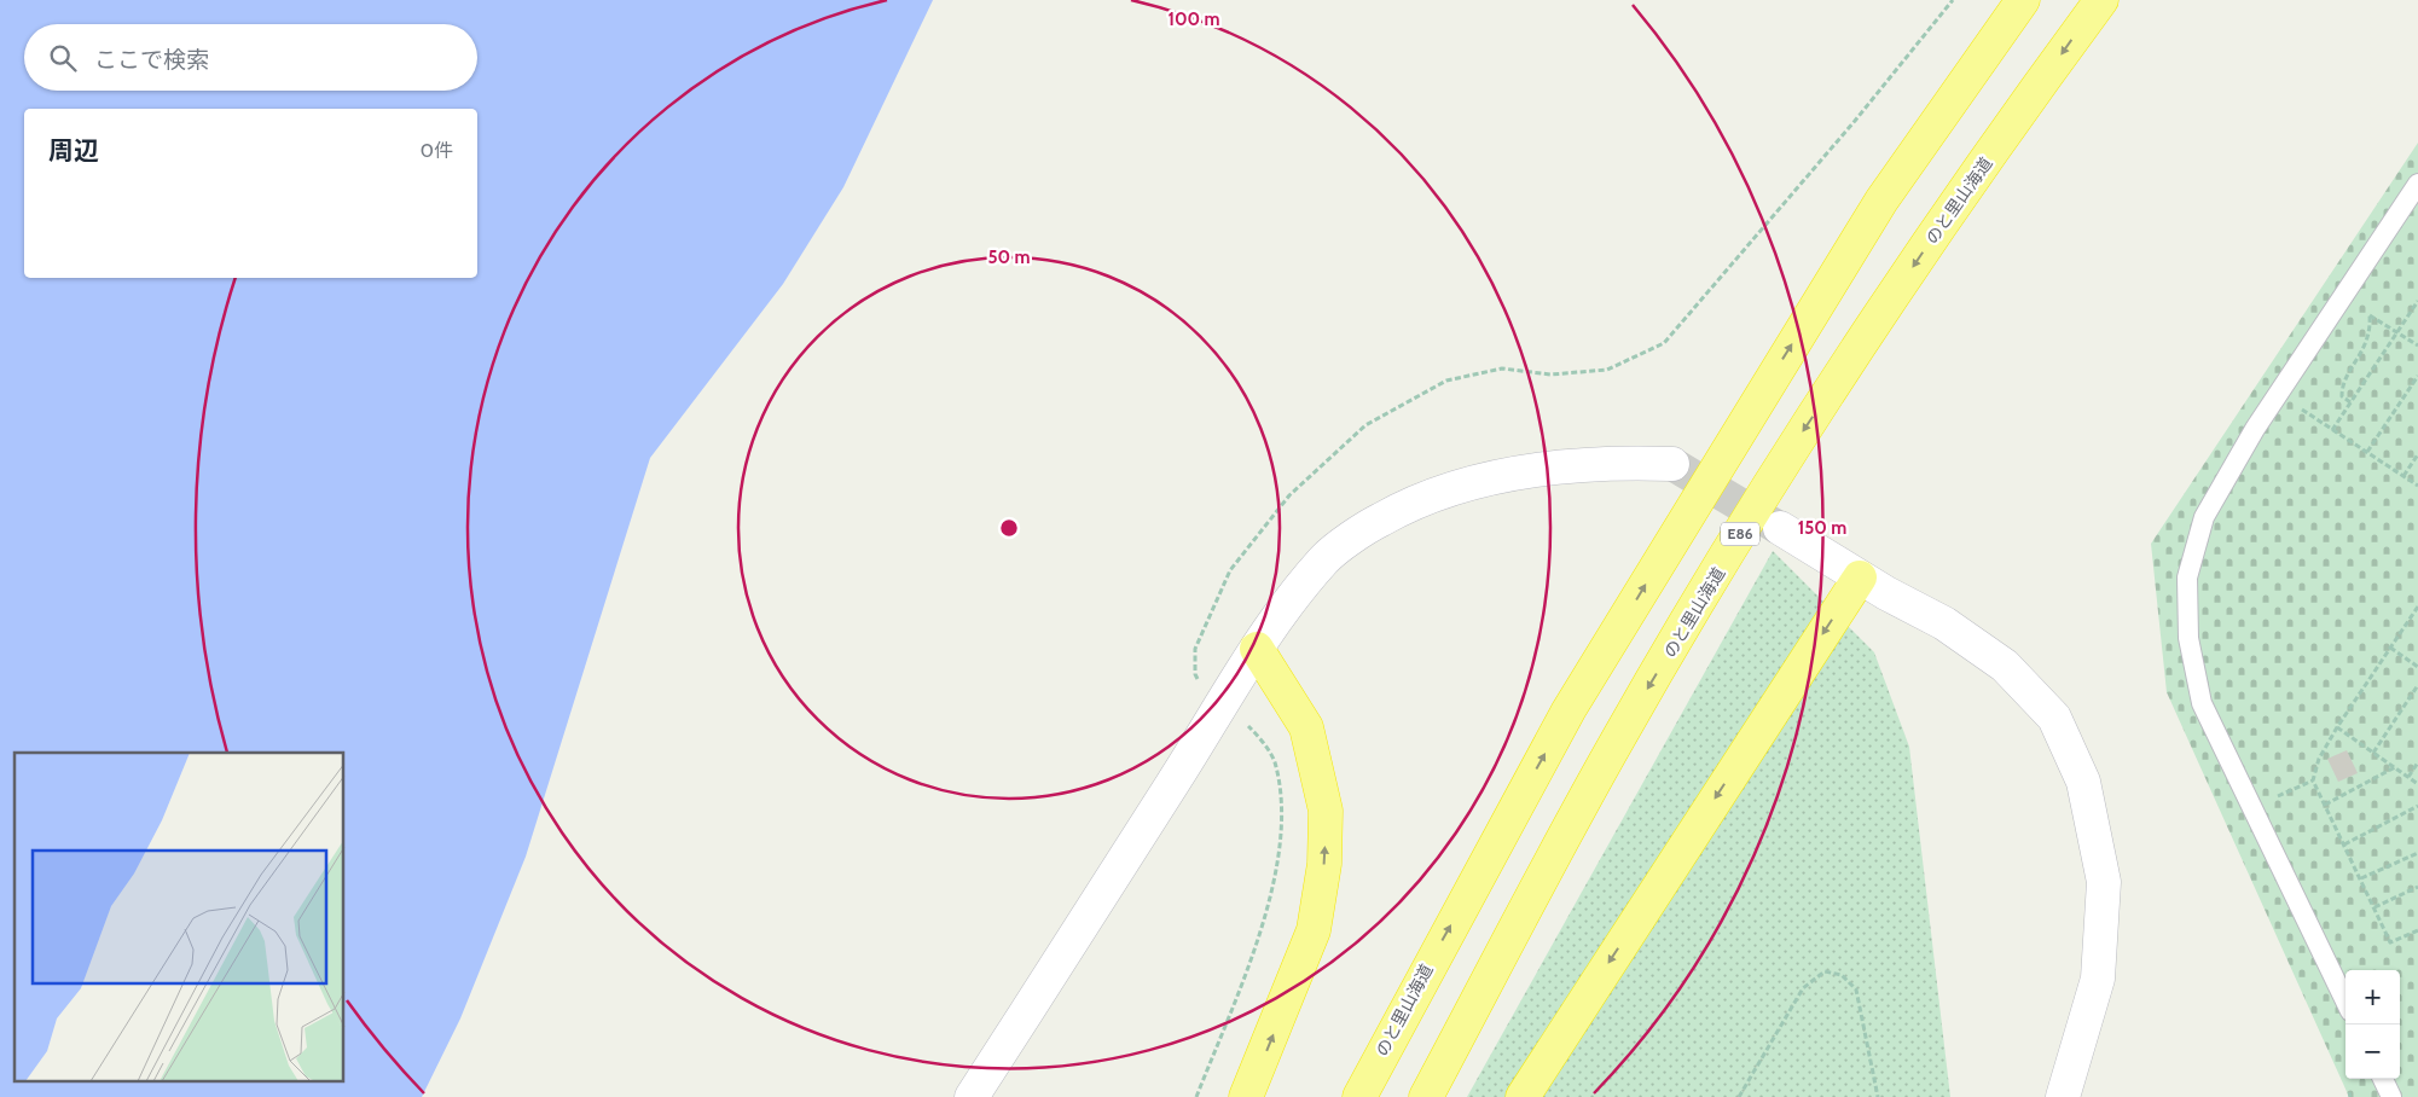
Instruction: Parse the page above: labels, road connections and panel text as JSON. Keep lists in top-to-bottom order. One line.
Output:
{"streets":{"highway":["のと里山海道","E86"]},"page":{"search":"ここで検索","heading":["周辺","0件"],"map_buttons":["+","−"]},"rings":["100 m","50 m","150 m"]}
